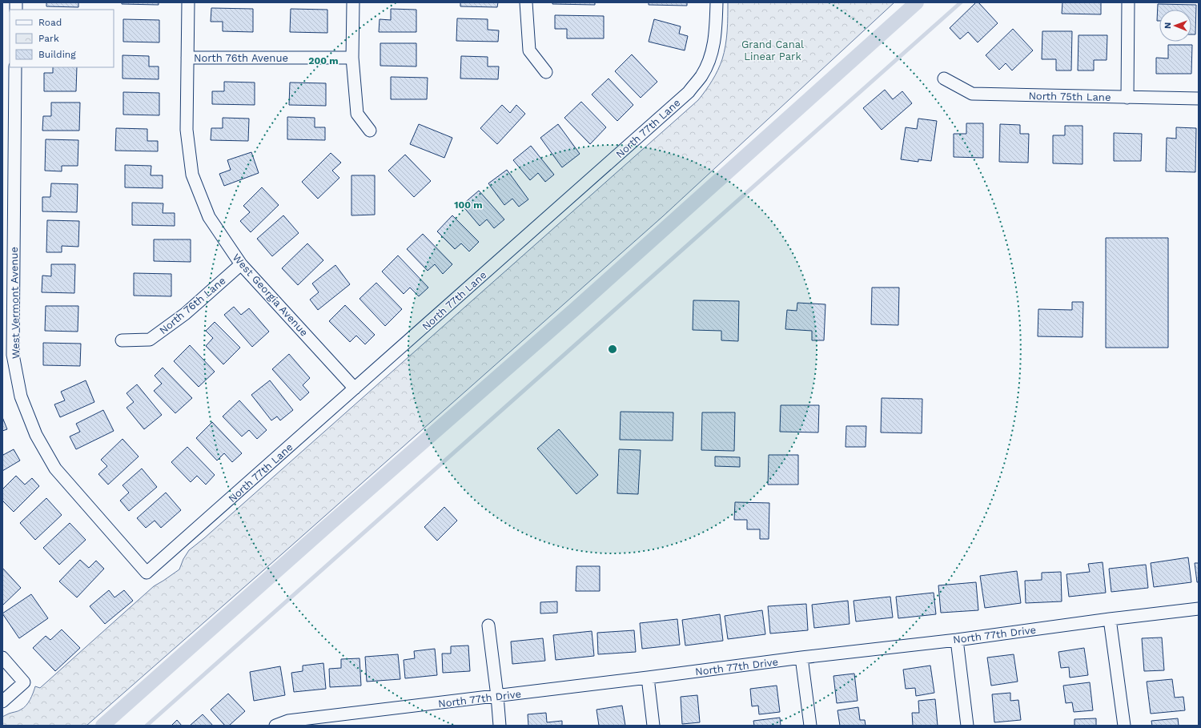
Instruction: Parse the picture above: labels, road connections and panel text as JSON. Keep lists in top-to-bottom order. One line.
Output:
{"streets":{"street":["North 76th Avenue","North 75th Lane","North 77th Lane","West Georgia Avenue","West Vermont Avenue","North 76th Lane","North 77th Drive"]},"crossings":[["North 76th Avenue","West Georgia Avenue"],["North 77th Lane","West Georgia Avenue"],["North 77th Lane","West Vermont Avenue"],["West Georgia Avenue","North 76th Lane"]],"parks":["Grand Canal Linear Park"],"legend":["Road","Park","Building"],"north":"left","rings":["200 m","100 m"]}
